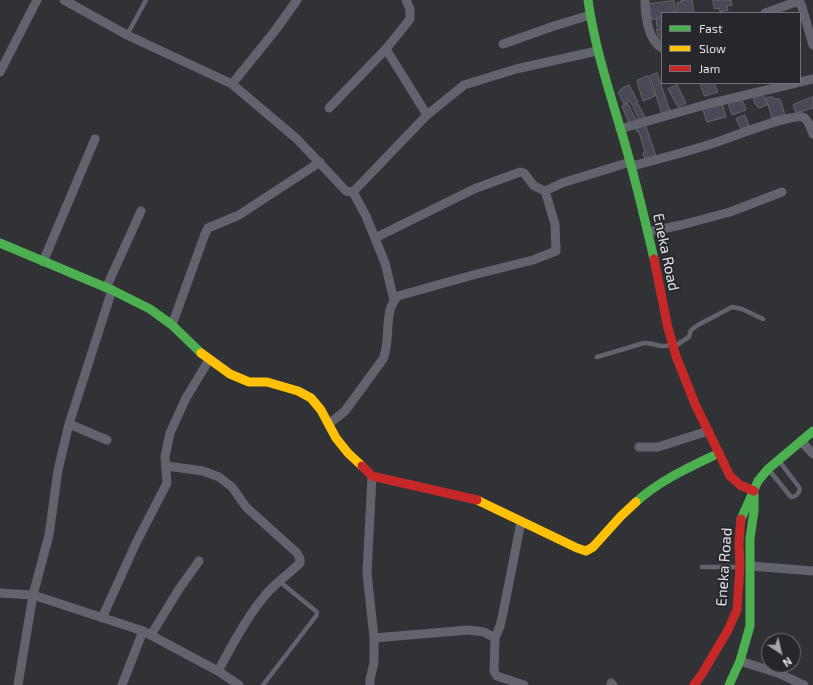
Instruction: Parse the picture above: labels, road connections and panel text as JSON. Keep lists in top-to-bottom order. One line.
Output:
{"streets":{"main road":["Eneka Road"]},"legend":["Fast","Slow","Jam"],"north":"bottom right"}
